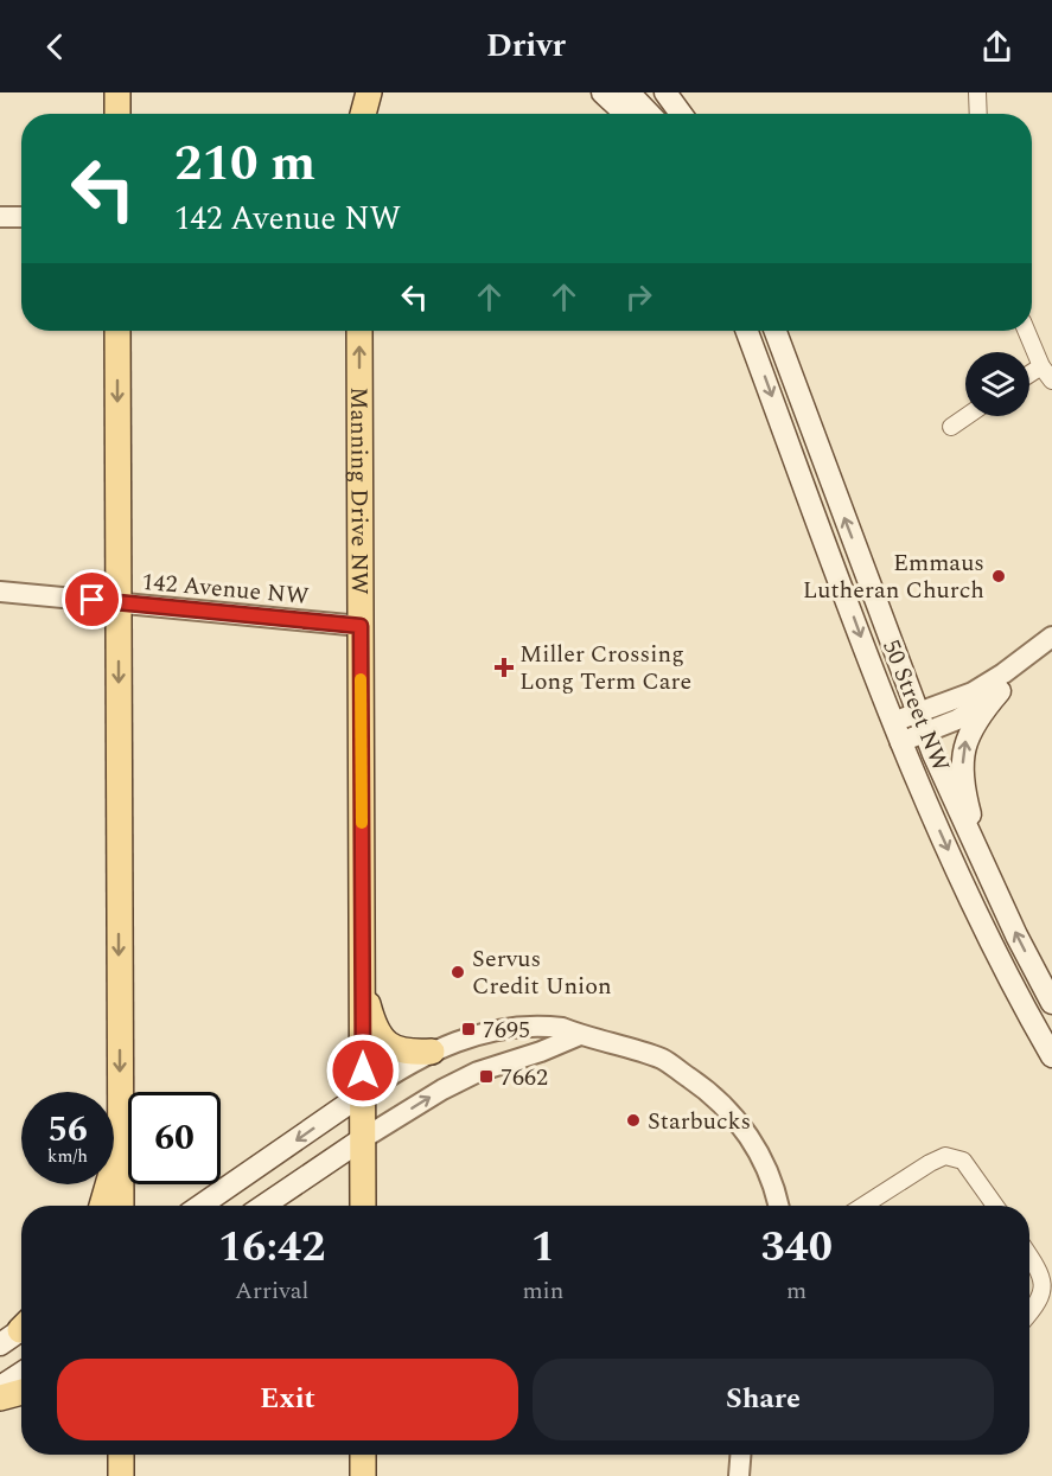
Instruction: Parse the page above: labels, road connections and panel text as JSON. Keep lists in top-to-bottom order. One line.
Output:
{"streets":{"main road":["Manning Drive NW","50 Street NW"],"street":["142 Avenue NW"]},"crossings":[["Manning Drive NW","142 Avenue NW"]],"places":{"other":["Emmaus Lutheran Church","Servus Credit Union","Starbucks"],"health":["Miller Crossing Long Term Care"],"transit":["7695","7662"]},"page":{"header":"Drivr","turn":["210 m","142 Avenue NW"],"speed":"56 km/h","limit":"60","eta":["16:42","Arrival","1","min","340","m"],"buttons":["Exit","Share"]}}
